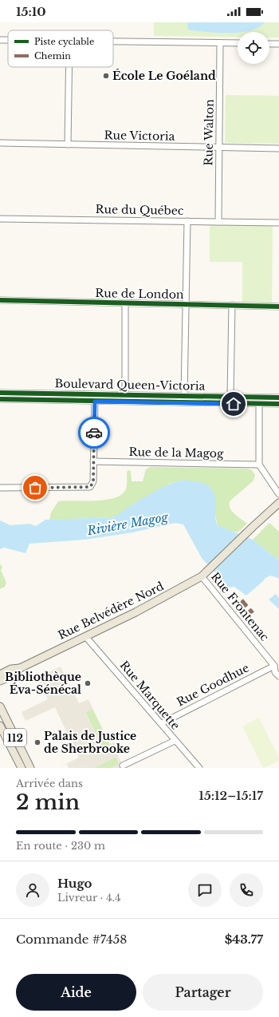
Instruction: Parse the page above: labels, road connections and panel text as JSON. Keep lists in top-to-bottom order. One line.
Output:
{"streets":{"main road":["Rue Belvédère Nord","112"],"street":["Rue Walton","Rue Victoria","Rue du Québec","Rue de London","Boulevard Queen-Victoria","Rue de la Magog","Rue Frontenac","Rue Goodhue","Rue Marquette"]},"crossings":[["Rue Walton","Rue Victoria"],["Rue Walton","Rue du Québec"],["Rue Frontenac","Rue Belvédère Nord"],["Rue Frontenac","Rue Goodhue"],["Rue Belvédère Nord","Rue Marquette"],["Rue Goodhue","Rue Marquette"]],"water":["Rivière Magog"],"places":["École Le Goéland","Bibliothèque Éva-Sénécal","Palais de Justice de Sherbrooke"],"legend":["Piste cyclable","Chemin"],"page":{"status":"15:10","heading":["2 min","Arrivée dans","15:12–15:17"],"panel":["Hugo","Livreur · 4.4","Commande #7458","$43.77"],"bar":"En route · 230 m","buttons":["Aide","Partager"]}}
